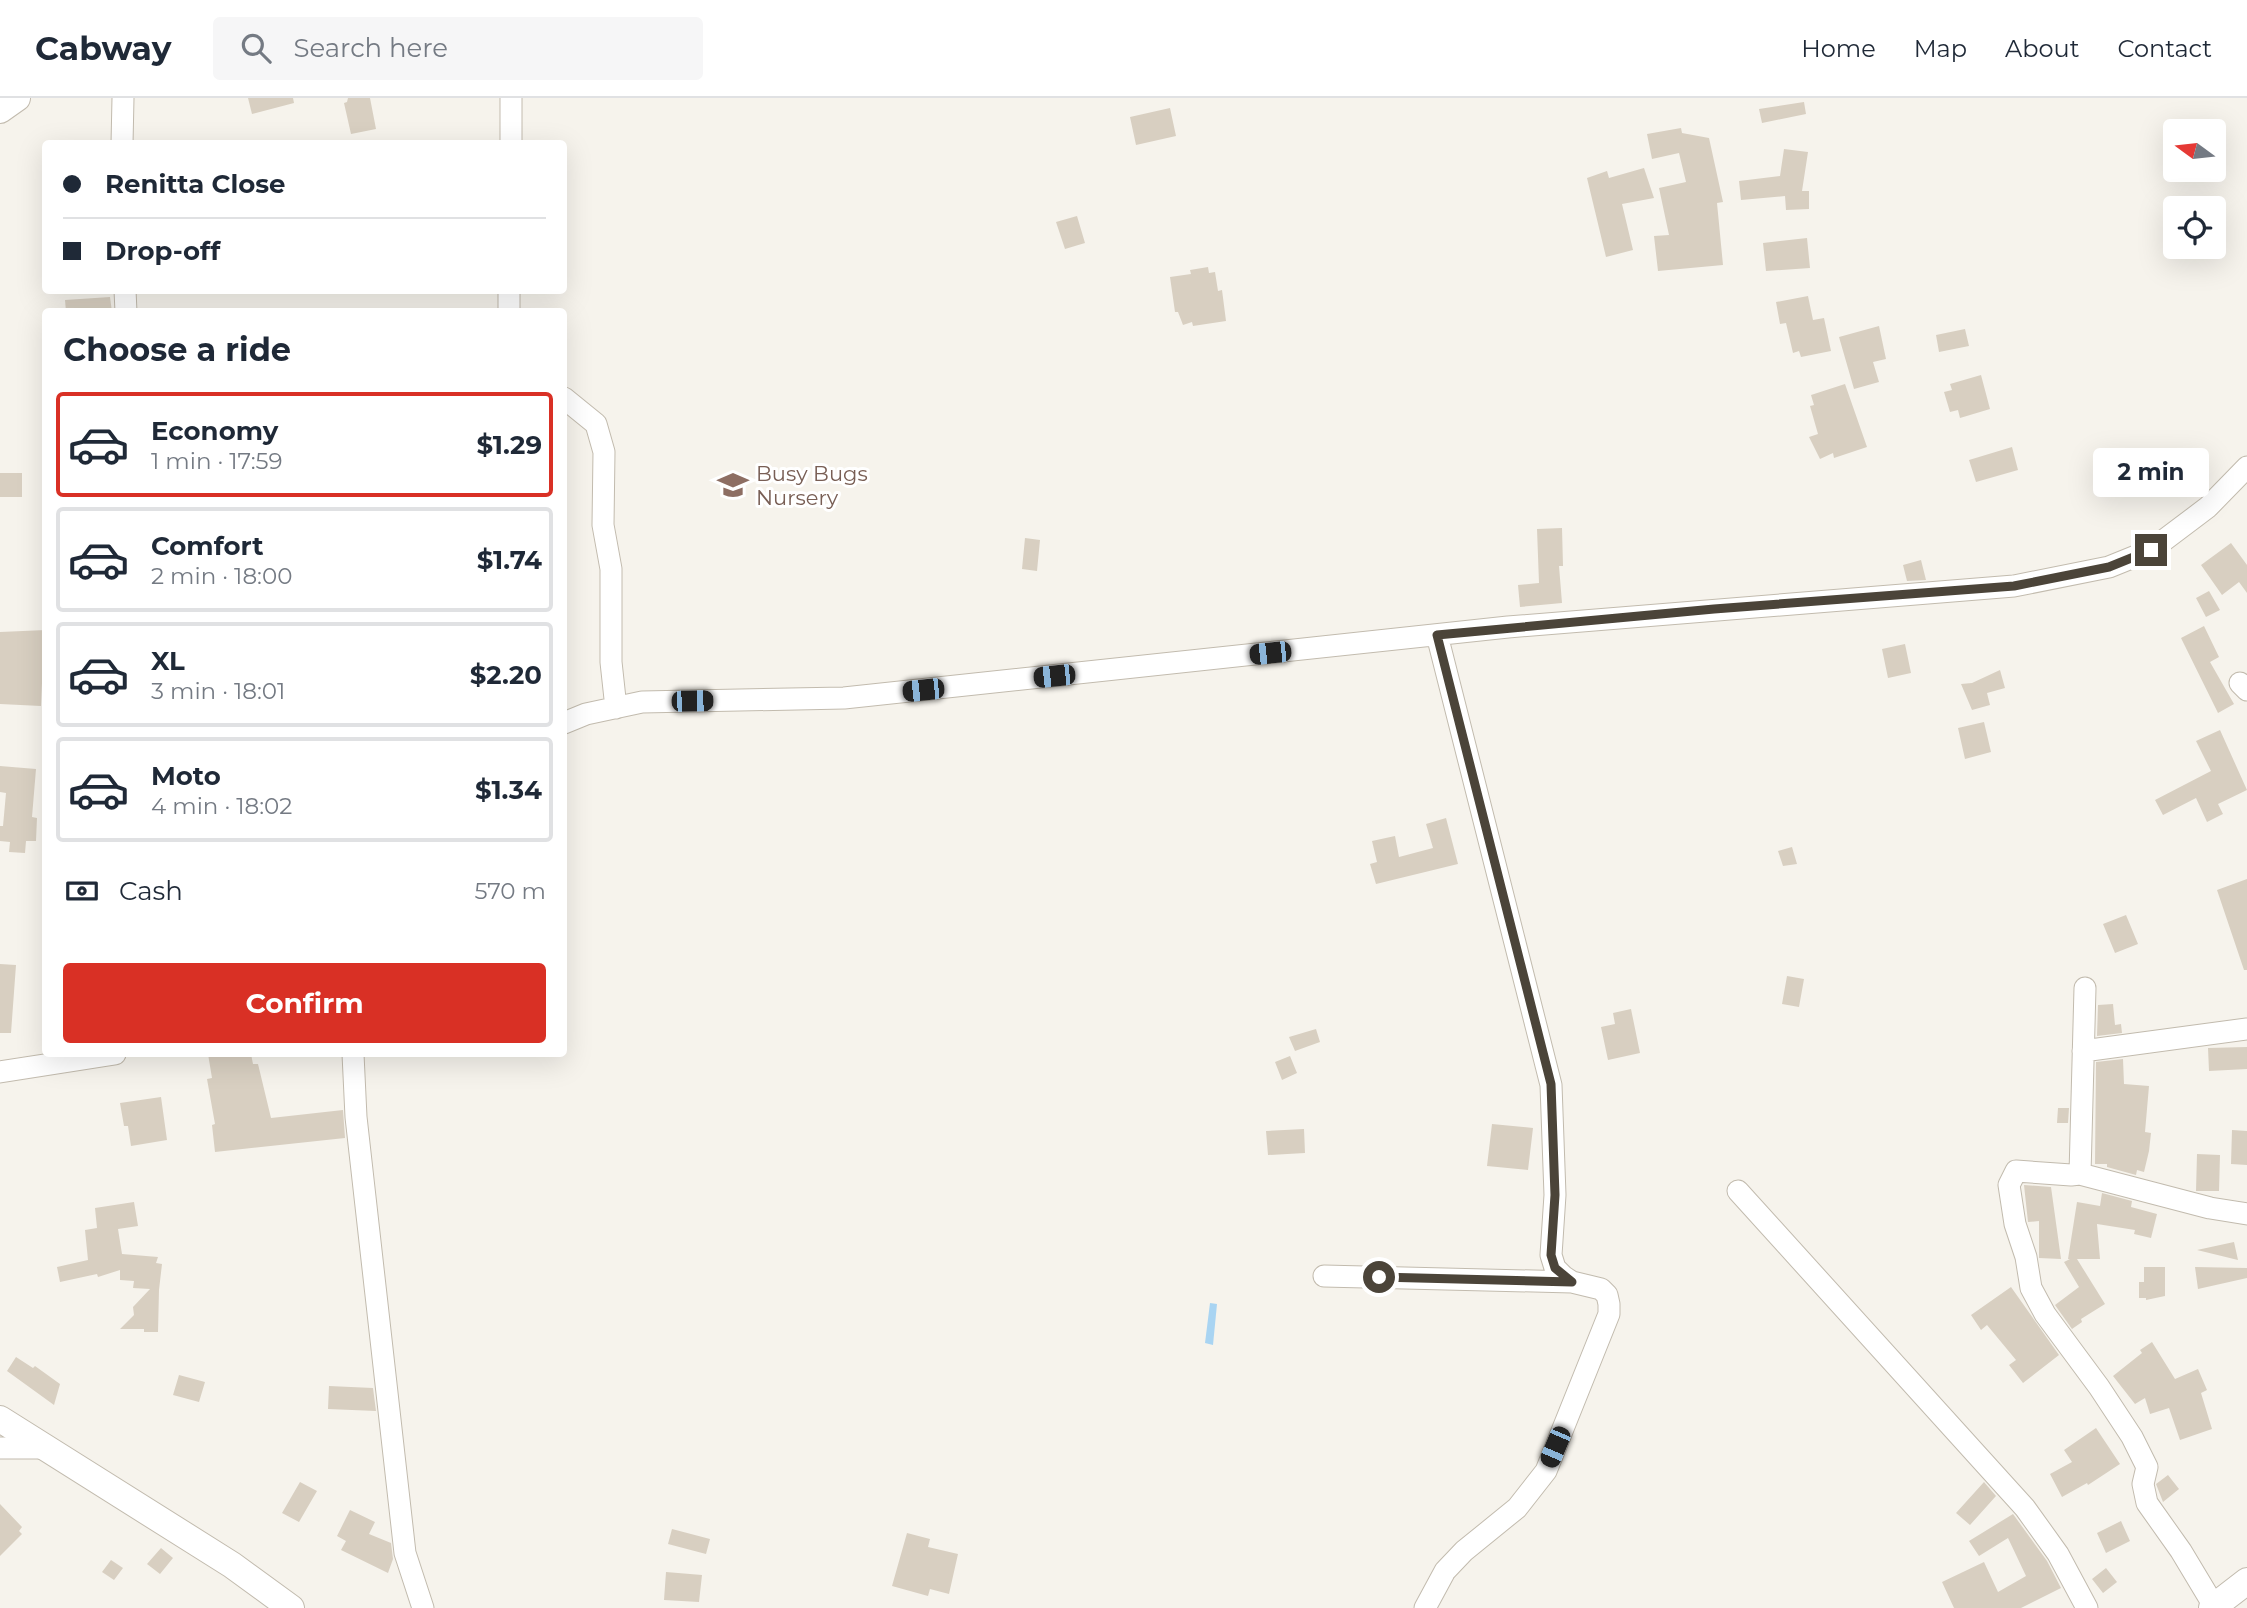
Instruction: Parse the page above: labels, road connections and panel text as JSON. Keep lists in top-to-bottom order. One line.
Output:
{"places":{"school or university":["Busy Bugs Nursery"]},"north":"left","page":{"header":"Cabway","search":"Search here","nav":["Home","Map","About","Contact"],"banner":["Renitta Close","Drop-off"],"heading":"Choose a ride","list":[{"name":"Economy","note":"1 min · 17:59","value":"$1.29"},{"name":"Comfort","note":"2 min · 18:00","value":"$1.74"},{"name":"XL","note":"3 min · 18:01","value":"$2.20"},{"name":"Moto","note":"4 min · 18:02","value":"$1.34"}],"bubble":"2 min","pay":["Cash","570 m"],"buttons":"Confirm"}}
